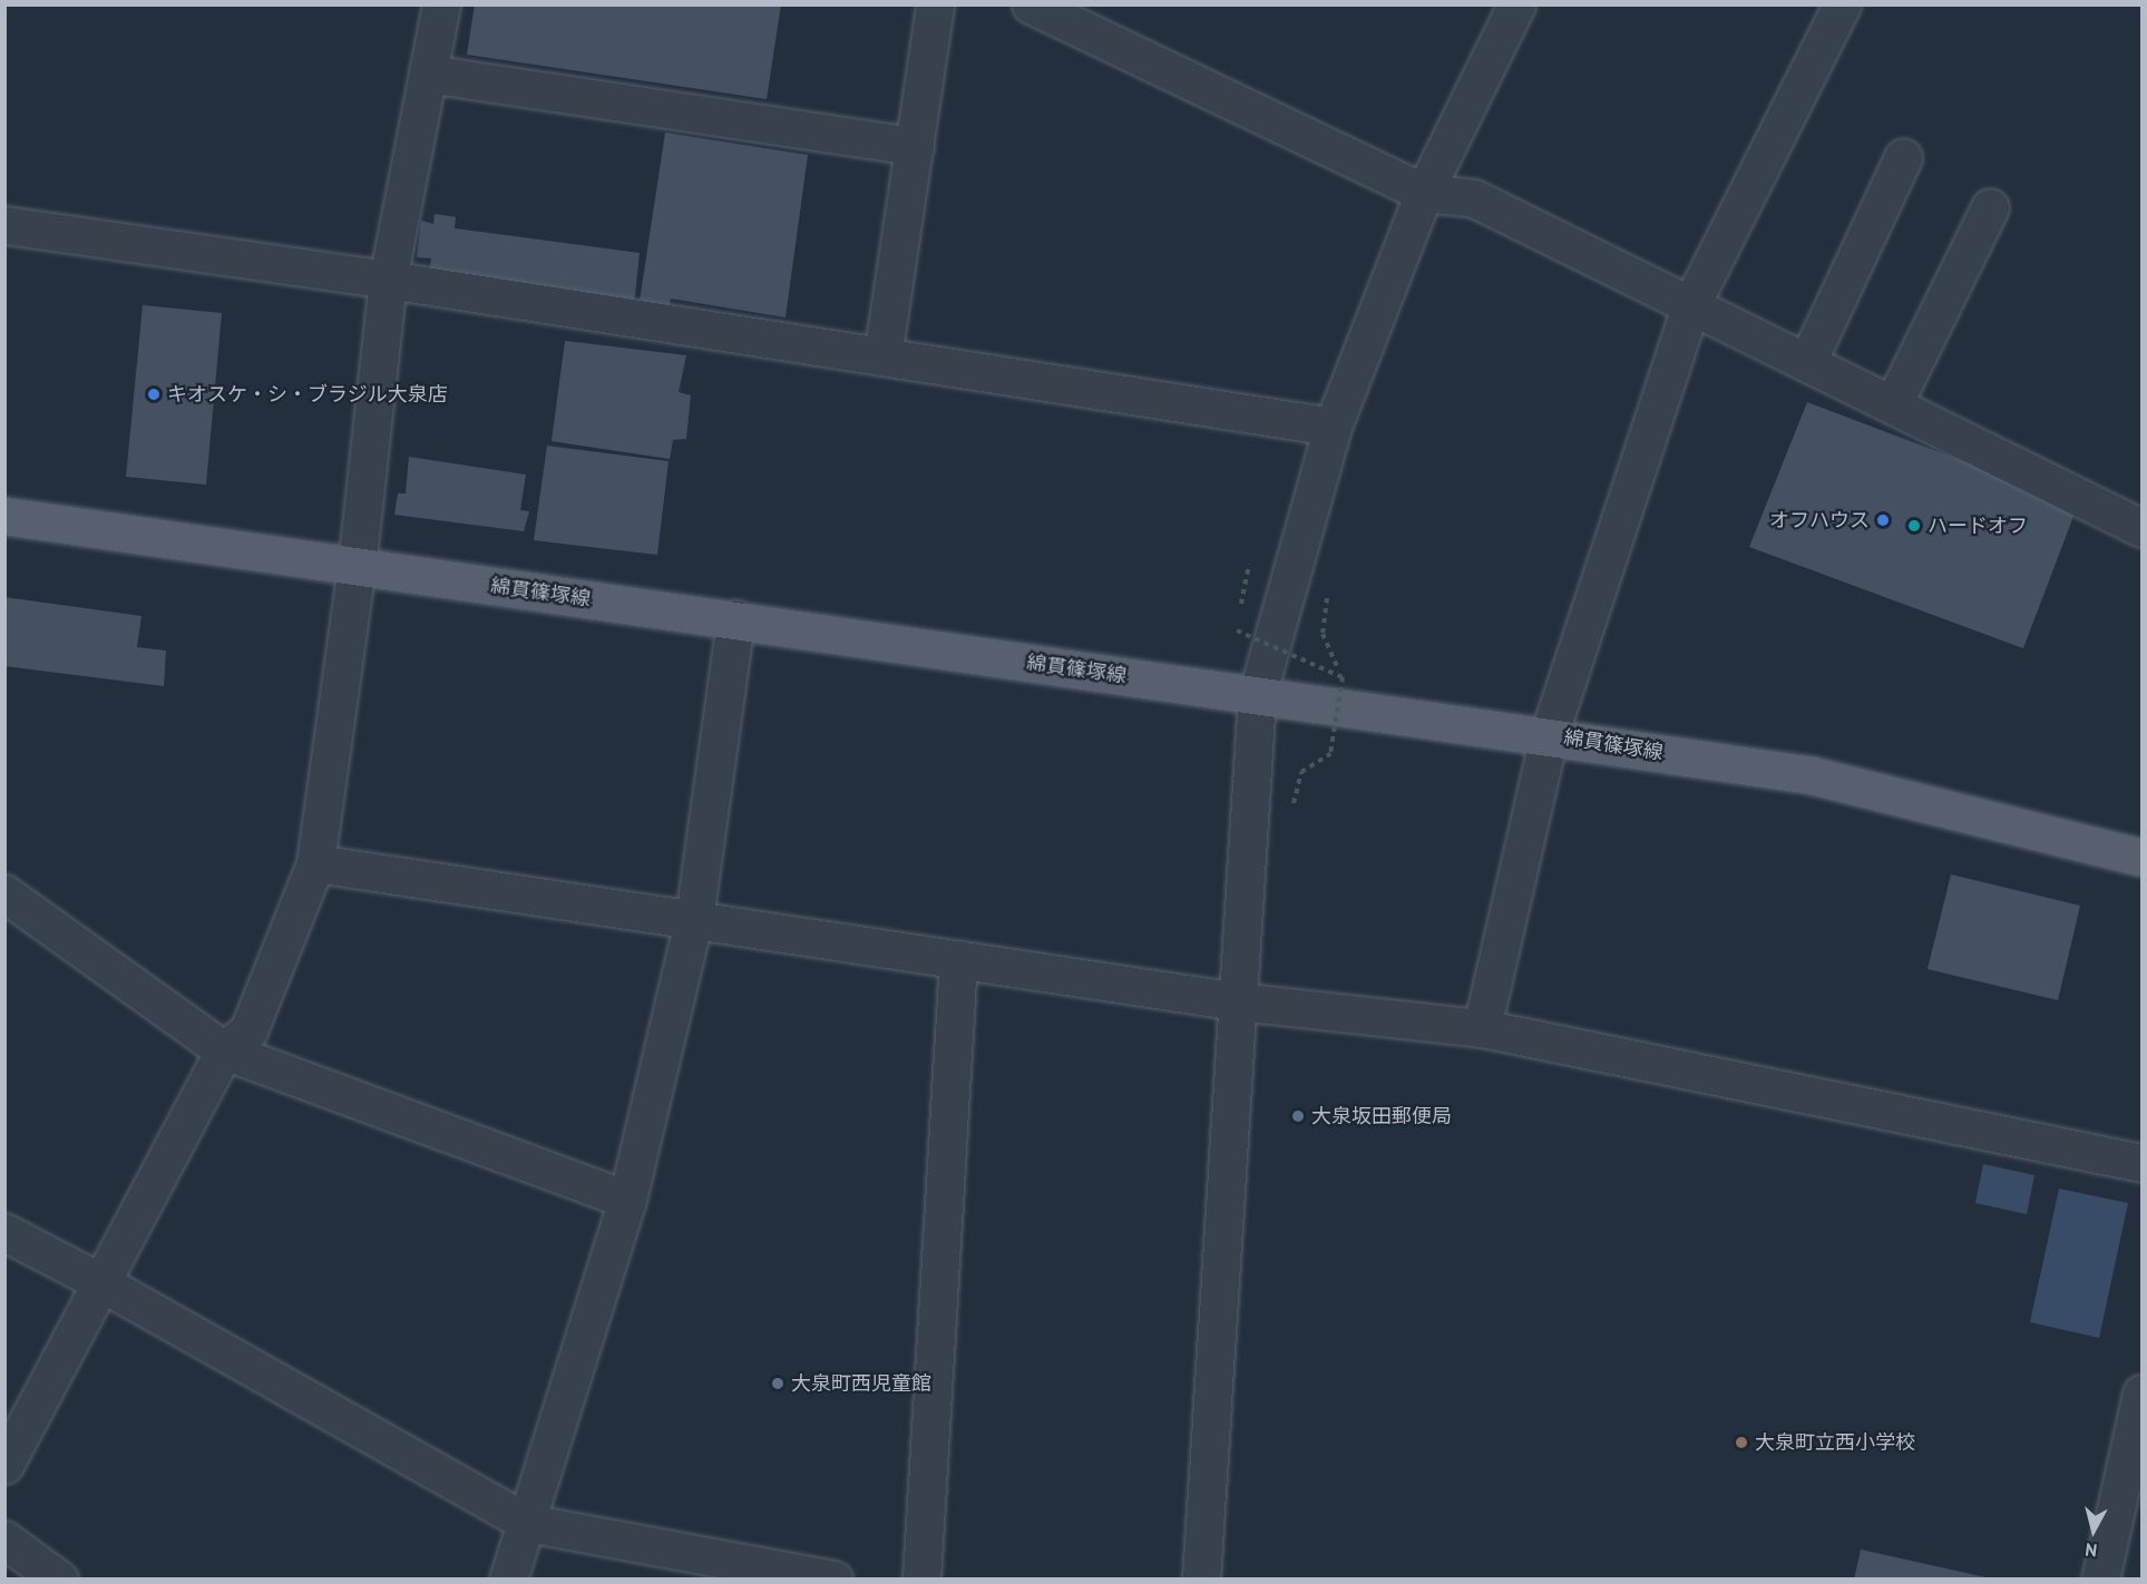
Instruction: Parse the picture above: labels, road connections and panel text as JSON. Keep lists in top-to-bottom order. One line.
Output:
{"streets":{"main road":["綿貫篠塚線"]},"places":["キオスケ・シ・ブラジル大泉店","オフハウス","ハードオフ","大泉坂田郵便局","大泉町西児童館","大泉町立西小学校"],"north":"bottom"}
